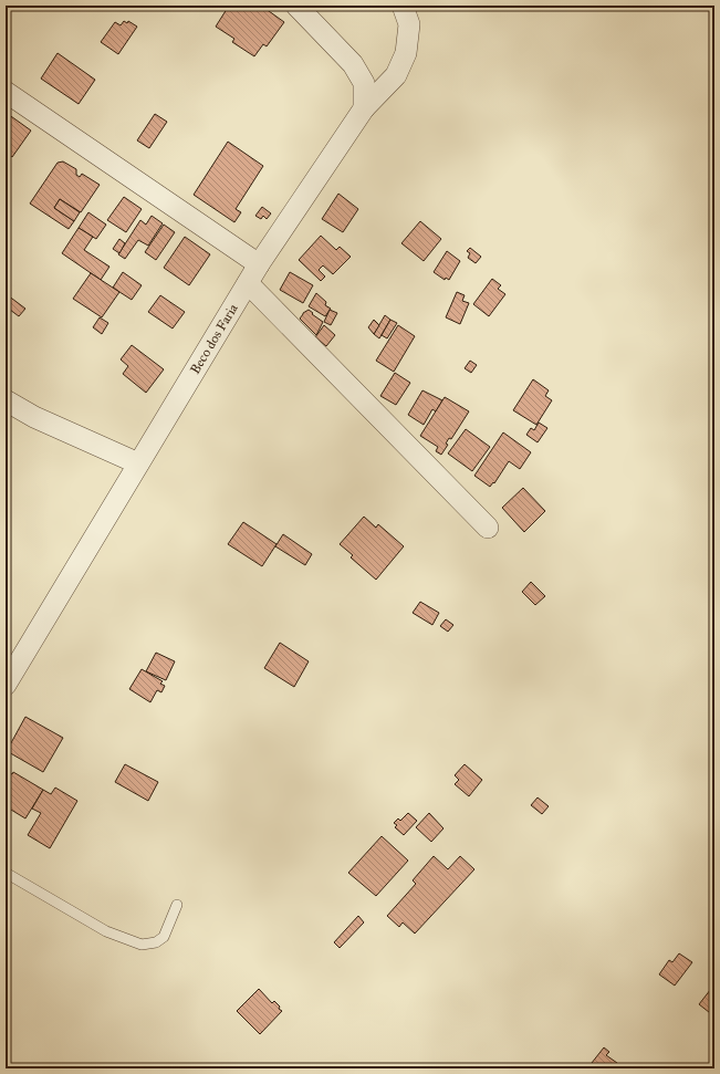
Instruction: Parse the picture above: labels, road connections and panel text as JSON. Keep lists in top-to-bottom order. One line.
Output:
{"streets":{"street":["Beco dos Faria"]}}
